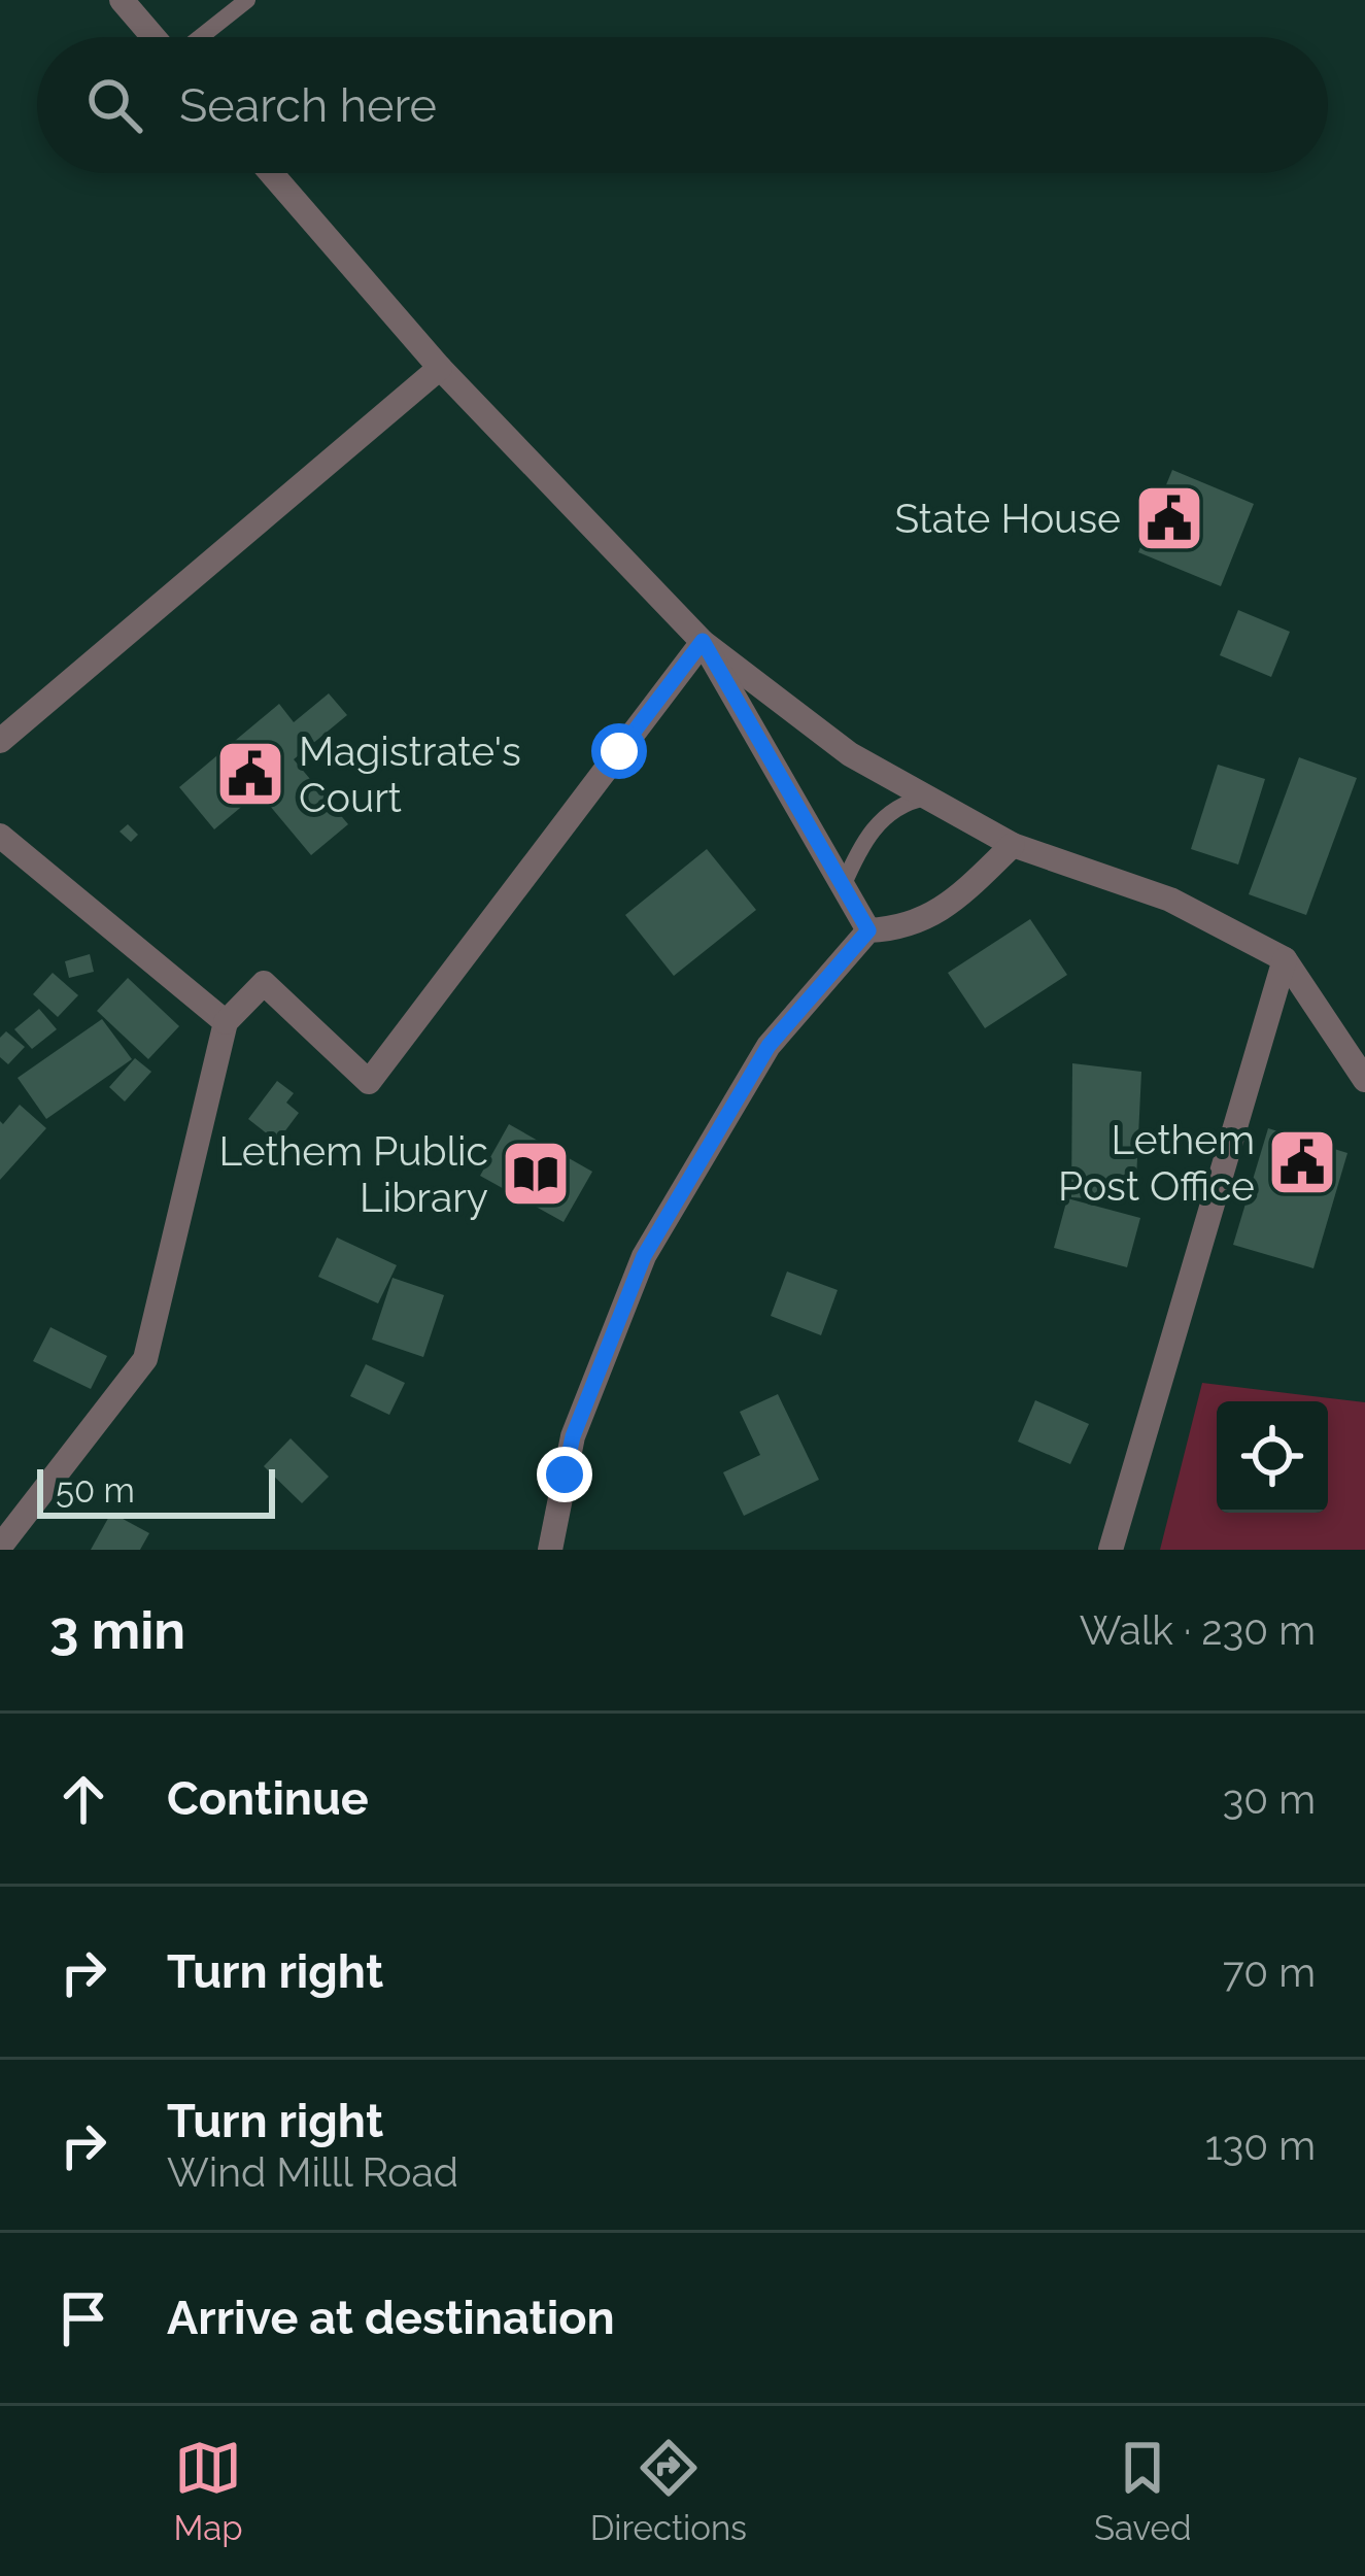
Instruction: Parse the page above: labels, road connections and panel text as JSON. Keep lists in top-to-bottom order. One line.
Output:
{"places":{"public building":["State House","Magistrate's Court","Lethem Post Office"],"library":["Lethem Public Library"]},"scale_bar":"50 m","page":{"search":"Search here","scale":"50 m","heading":["3 min","Walk · 230 m"],"list":[["Continue","30 m"],["Turn right","70 m"],["Turn right","Wind Milll Road","130 m"],"Arrive at destination"],"nav":["Map","Directions","Saved"]}}
